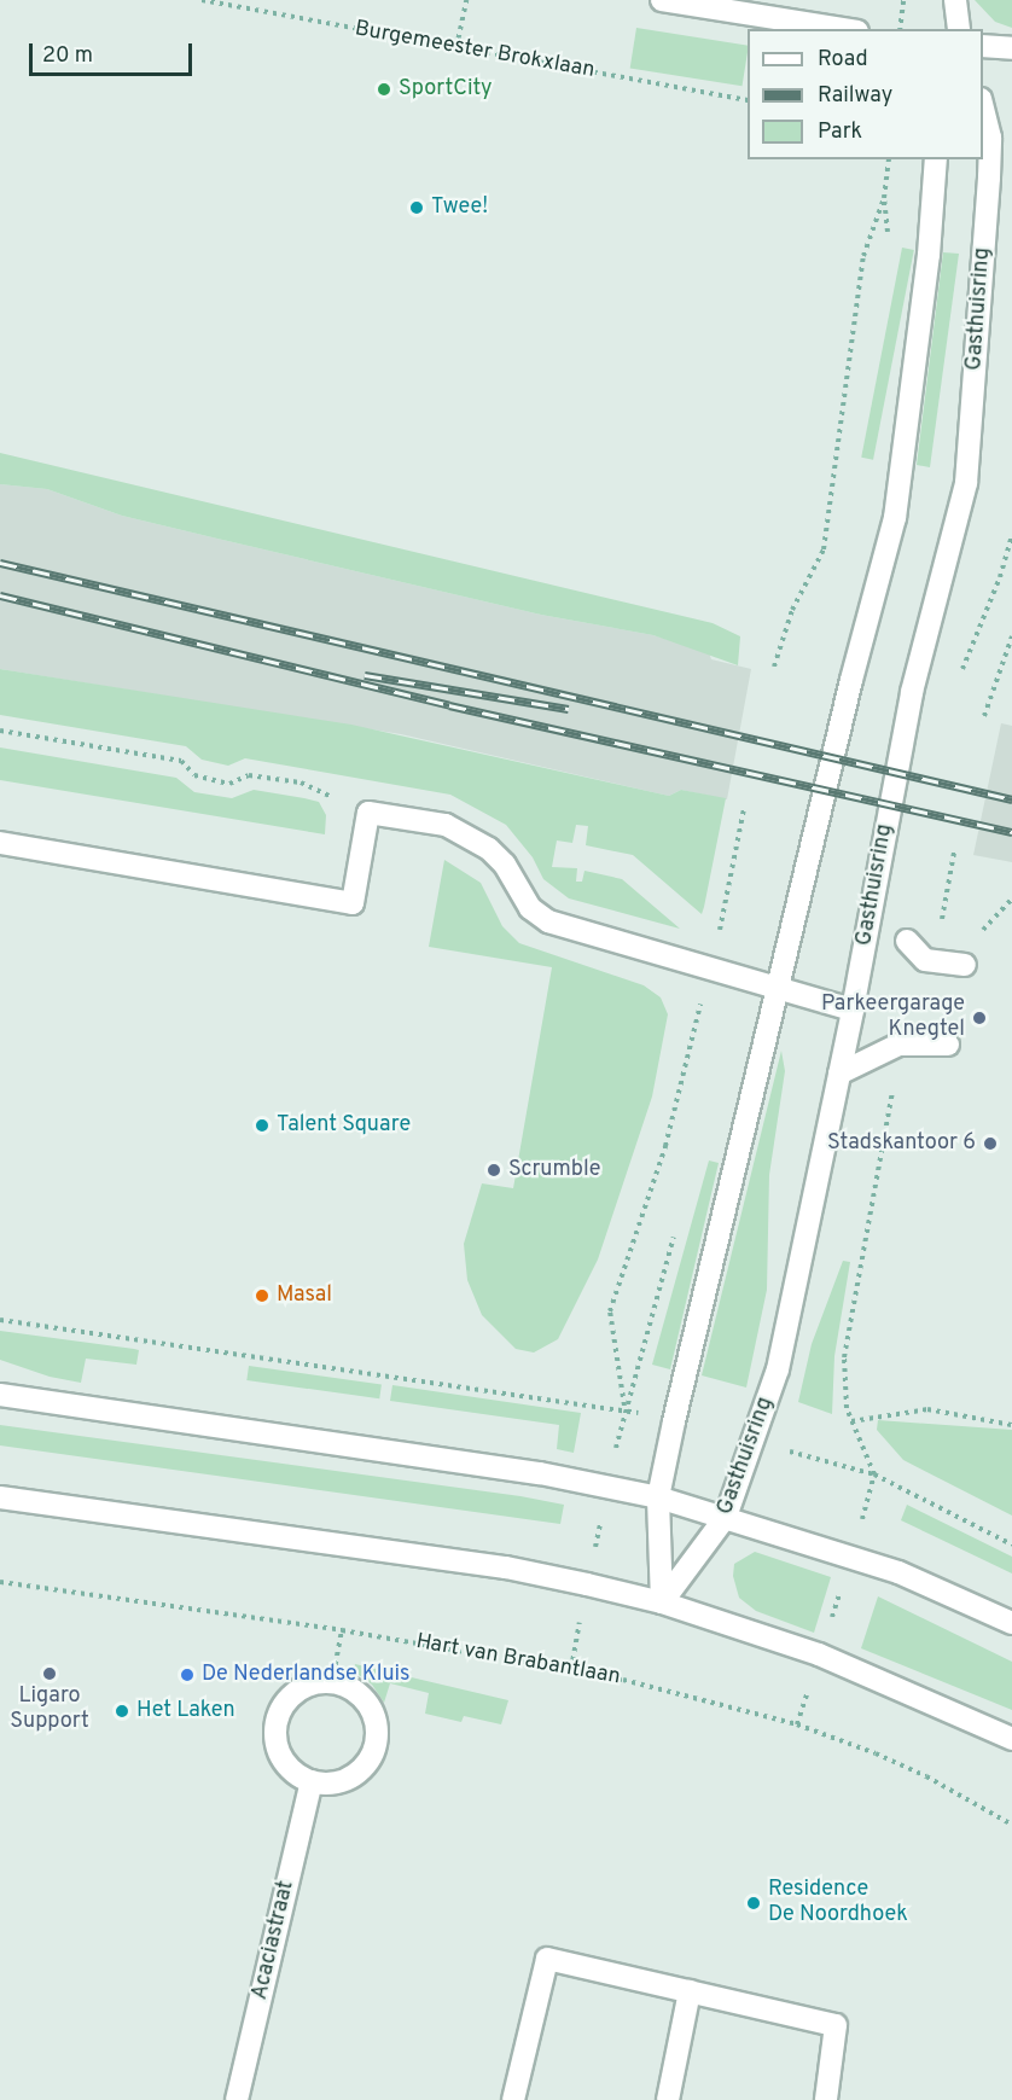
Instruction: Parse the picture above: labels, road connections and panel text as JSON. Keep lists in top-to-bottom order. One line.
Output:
{"streets":{"street":["Gasthuisring","Acaciastraat"],"path":["Burgemeester Brokxlaan","Hart van Brabantlaan"]},"places":["SportCity","Twee!","Parkeergarage Knegtel","Talent Square","Stadskantoor 6","Scrumble","Masal","Ligaro Support","De Nederlandse Kluis","Het Laken","Residence De Noordhoek"],"legend":["Road","Railway","Park"],"scale_bar":"20 m"}
